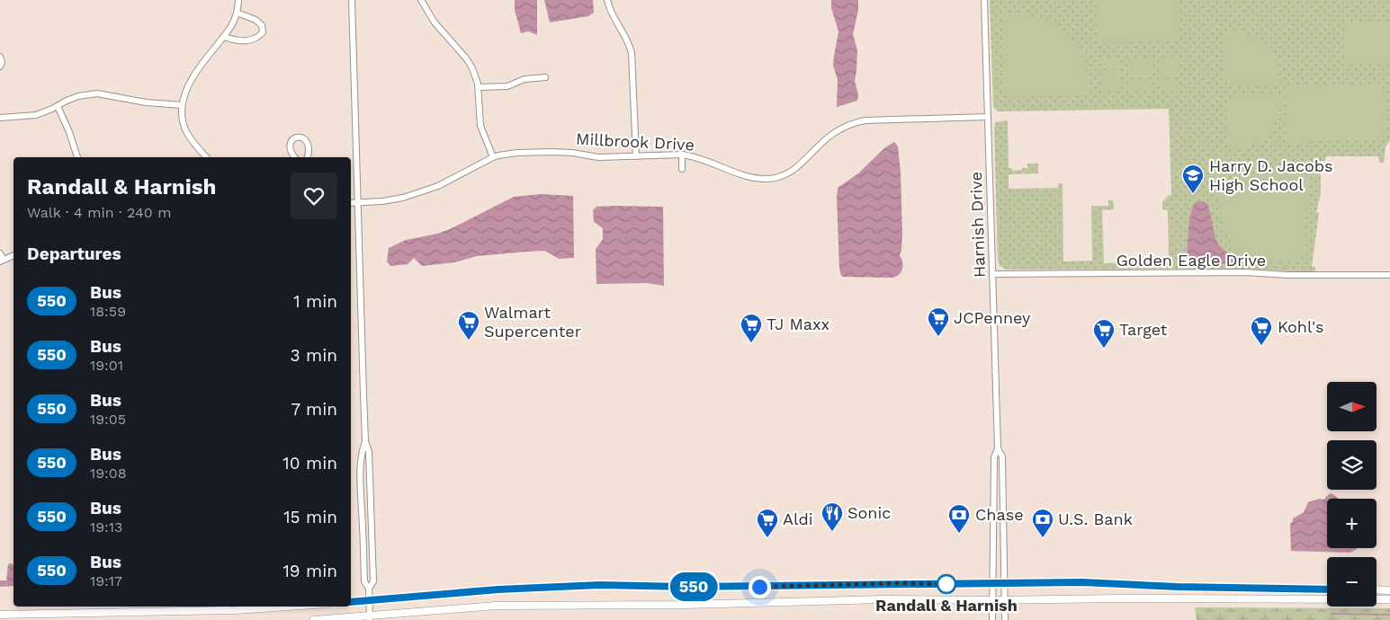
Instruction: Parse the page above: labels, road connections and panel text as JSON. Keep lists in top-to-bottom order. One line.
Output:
{"streets":{"street":["Millbrook Drive","Harnish Drive","Golden Eagle Drive"]},"crossings":[["Millbrook Drive","Harnish Drive"],["Harnish Drive","Golden Eagle Drive"]],"places":{"school or university":["Harry D. Jacobs High School"],"supermarket":["JCPenney","Walmart Supercenter","TJ Maxx","Kohl's","Target","Aldi"],"restaurant":["Sonic"],"bank":["Chase","U.S. Bank"],"other":["Randall & Harnish"]},"lines":["bus line 550"],"north":"right","page":{"on_map":"550","heading":[["Randall & Harnish","Walk · 4 min · 240 m"],"Departures"],"list":[{"mark":"550","name":"Bus","note":"18:59","value":"1 min"},{"mark":"550","name":"Bus","note":"19:01","value":"3 min"},{"mark":"550","name":"Bus","note":"19:05","value":"7 min"},{"mark":"550","name":"Bus","note":"19:08","value":"10 min"},{"mark":"550","name":"Bus","note":"19:13","value":"15 min"},{"mark":"550","name":"Bus","note":"19:17","value":"19 min"}],"map_buttons":["+","−"]}}
